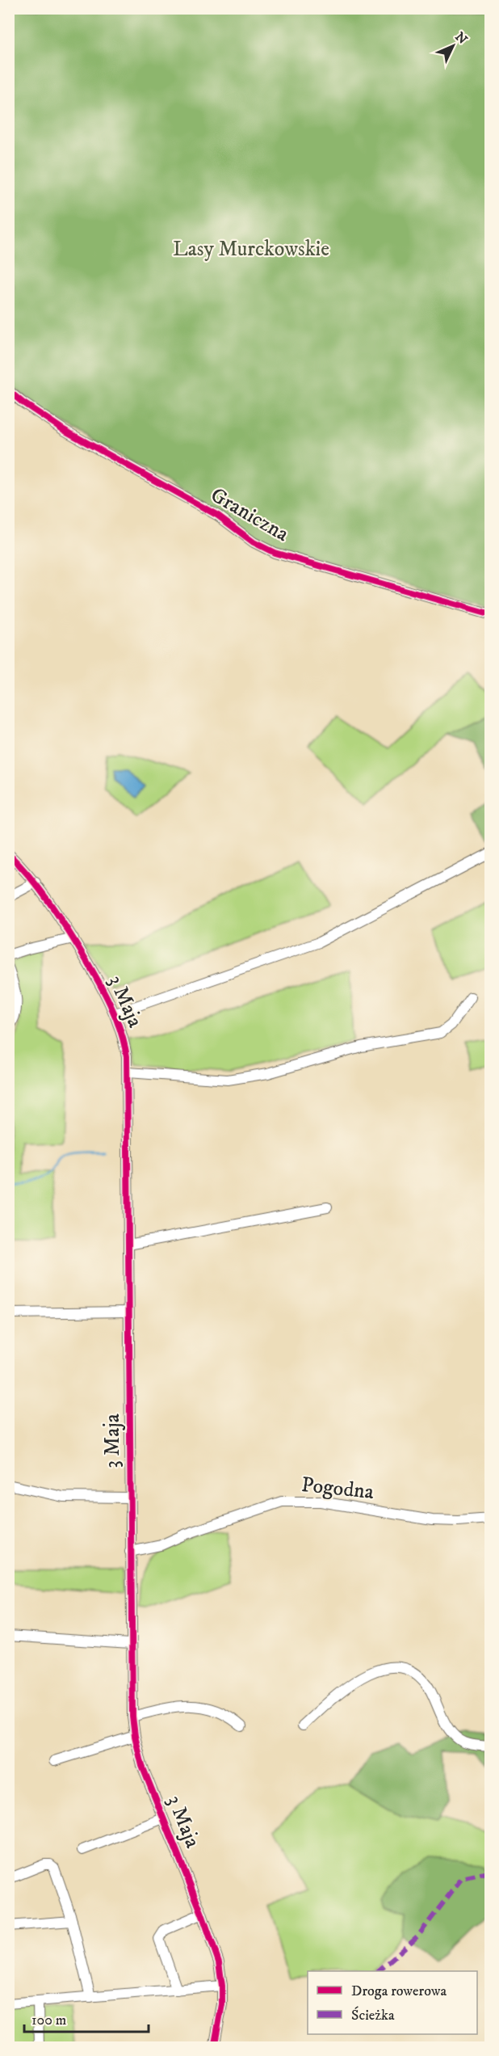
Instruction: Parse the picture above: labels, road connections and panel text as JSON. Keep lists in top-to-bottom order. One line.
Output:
{"streets":{"street":["Graniczna","3 Maja","Pogodna"]},"crossings":[["3 Maja","Pogodna"]],"parks":["Lasy Murckowskie"],"legend":["Droga rowerowa","Ścieżka"],"scale_bar":"100 m","north":"top right"}
